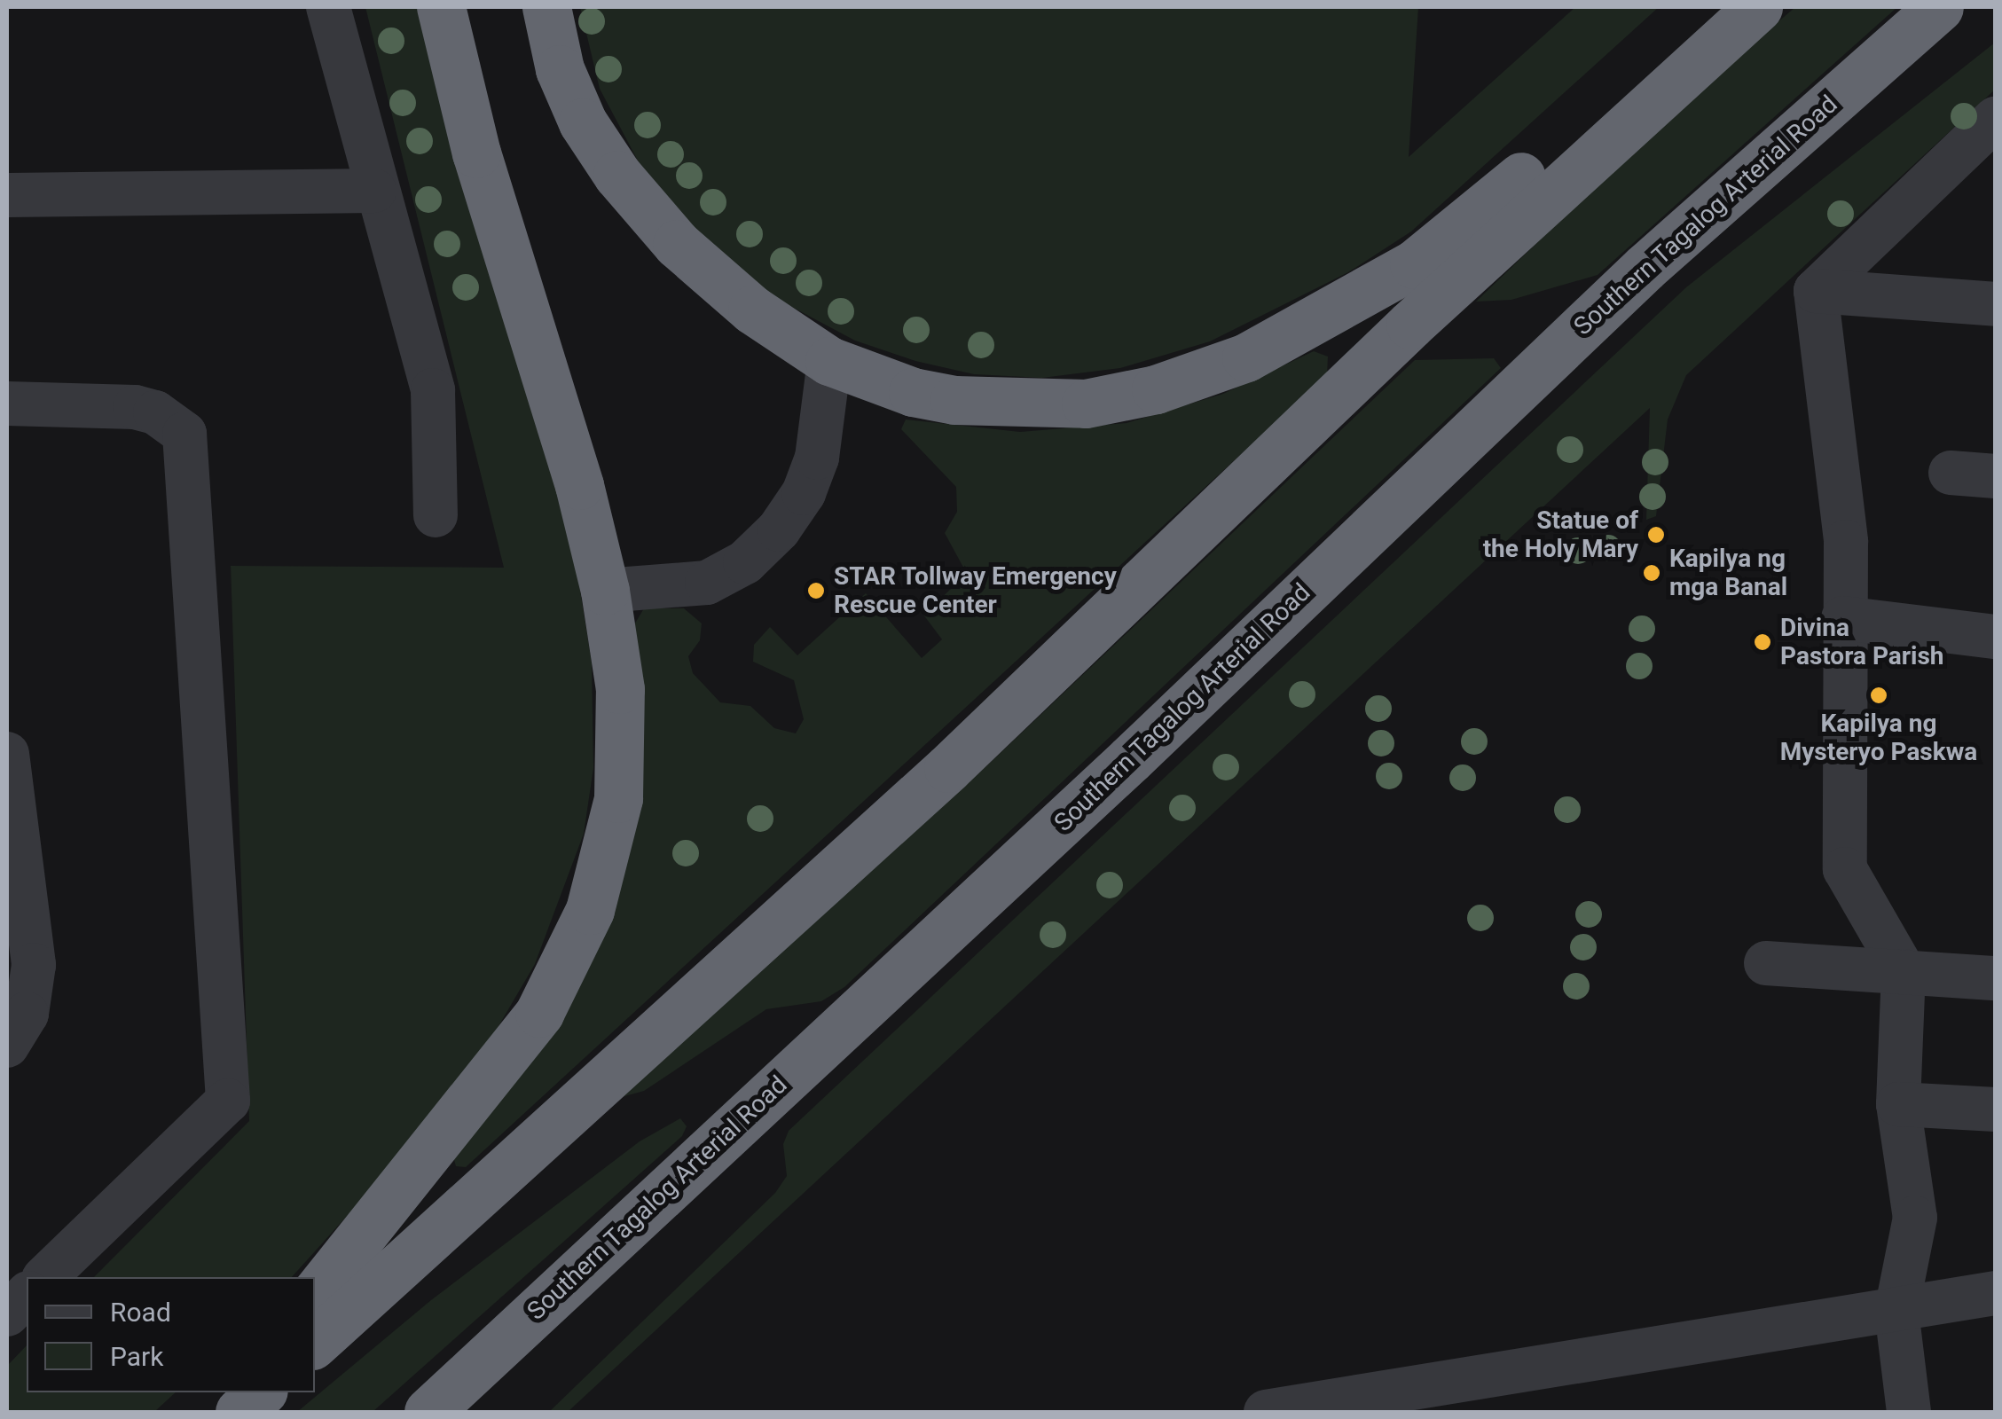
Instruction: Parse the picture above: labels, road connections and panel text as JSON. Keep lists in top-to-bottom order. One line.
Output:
{"streets":{"highway":["Southern Tagalog Arterial Road"]},"places":["Statue of the Holy Mary","Kapilya ng mga Banal","STAR Tollway Emergency Rescue Center","Divina Pastora Parish","Kapilya ng Mysteryo Paskwa"],"legend":["Road","Park"]}
